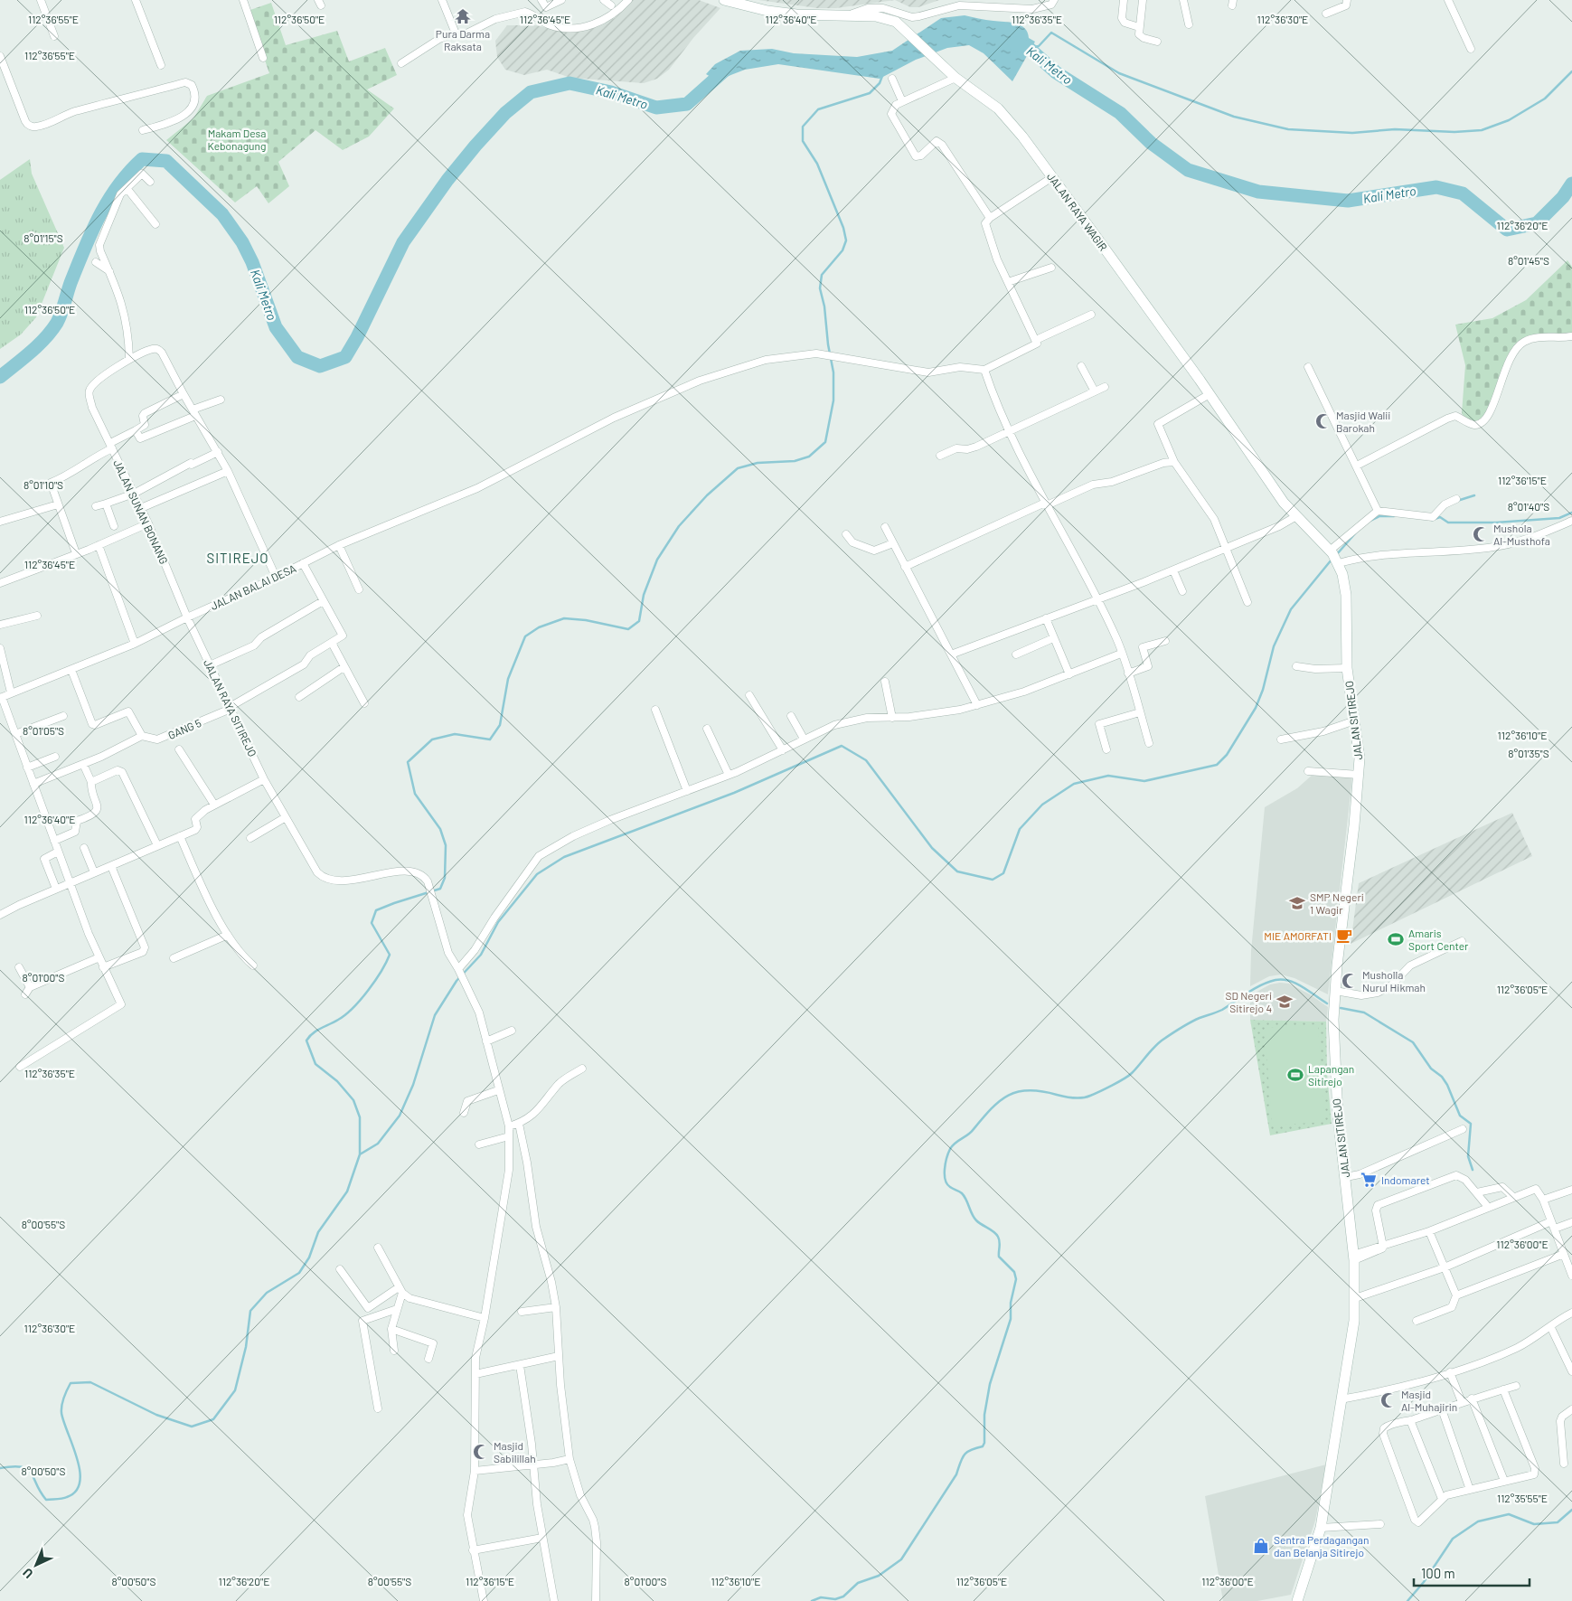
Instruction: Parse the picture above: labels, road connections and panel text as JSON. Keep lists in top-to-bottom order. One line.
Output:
{"streets":{"main road":["JALAN RAYA WAGIR","JALAN SITIREJO"],"street":["JALAN SUNAN BONANG","JALAN BALAI DESA","JALAN RAYA SITIREJO","GANG 5"]},"crossings":[["JALAN RAYA WAGIR","JALAN SITIREJO"],["JALAN SUNAN BONANG","JALAN BALAI DESA"],["JALAN SUNAN BONANG","JALAN RAYA SITIREJO"],["JALAN BALAI DESA","JALAN RAYA SITIREJO"],["JALAN RAYA SITIREJO","GANG 5"]],"districts":["SITIREJO"],"water":["Kali Metro"],"parks":["Makam Desa Kebonagung"],"places":{"temple":["Pura Darma Raksata"],"mosque":["Masjid Walii Barokah","Mushola Al-Musthofa","Musholla Nurul Hikmah","Masjid Al-Muhajirin","Masjid Sabilillah"],"school or university":["SMP Negeri 1 Wagir","SD Negeri Sitirejo 4"],"cafe":["MIE AMORFATI"],"sports":["Amaris Sport Center","Lapangan Sitirejo"],"supermarket":["Indomaret"],"shop":["Sentra Perdagangan dan Belanja Sitirejo"]},"scale_bar":"100 m","north":"bottom left","coordinates":["112°36'55\"E","112°36'50\"E","112°36'45\"E","112°36'40\"E","112°36'35\"E","112°36'30\"E","112°36'20\"E","8°01'15\"S","8°01'45\"S","112°36'15\"E","8°01'10\"S","8°01'40\"S","8°01'05\"S","112°36'10\"E","8°01'35\"S","8°01'00\"S","112°36'05\"E","8°00'55\"S","112°36'00\"E","8°00'50\"S","112°35'55\"E"]}
